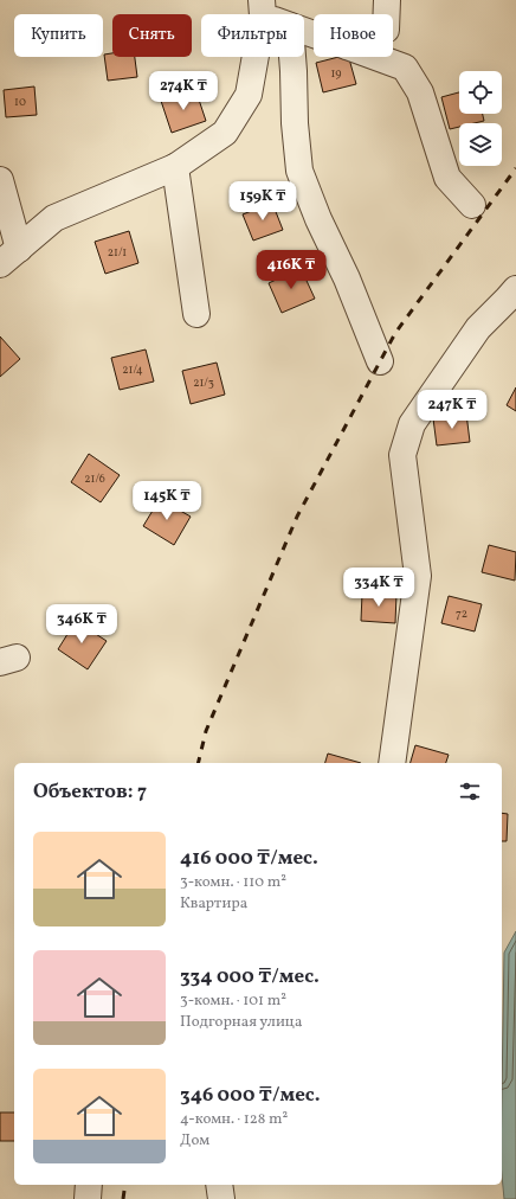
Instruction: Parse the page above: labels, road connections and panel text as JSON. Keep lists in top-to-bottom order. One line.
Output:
{"house_numbers":["19","10","21/1","21/4","21/3","21/6","72"],"page":{"chip":["Купить","Снять","Фильтры","Новое"],"price":["274K ₸","159K ₸","416K ₸","247K ₸","145K ₸","334K ₸","346K ₸"],"heading":"Объектов: 7","list":[{"name":"416 000 ₸/мес.","note":"3-комн. · 110 m² · Квартира"},{"name":"334 000 ₸/мес.","note":"3-комн. · 101 m² · Подгорная улица"},{"name":"346 000 ₸/мес.","note":"4-комн. · 128 m² · Дом"}]}}
